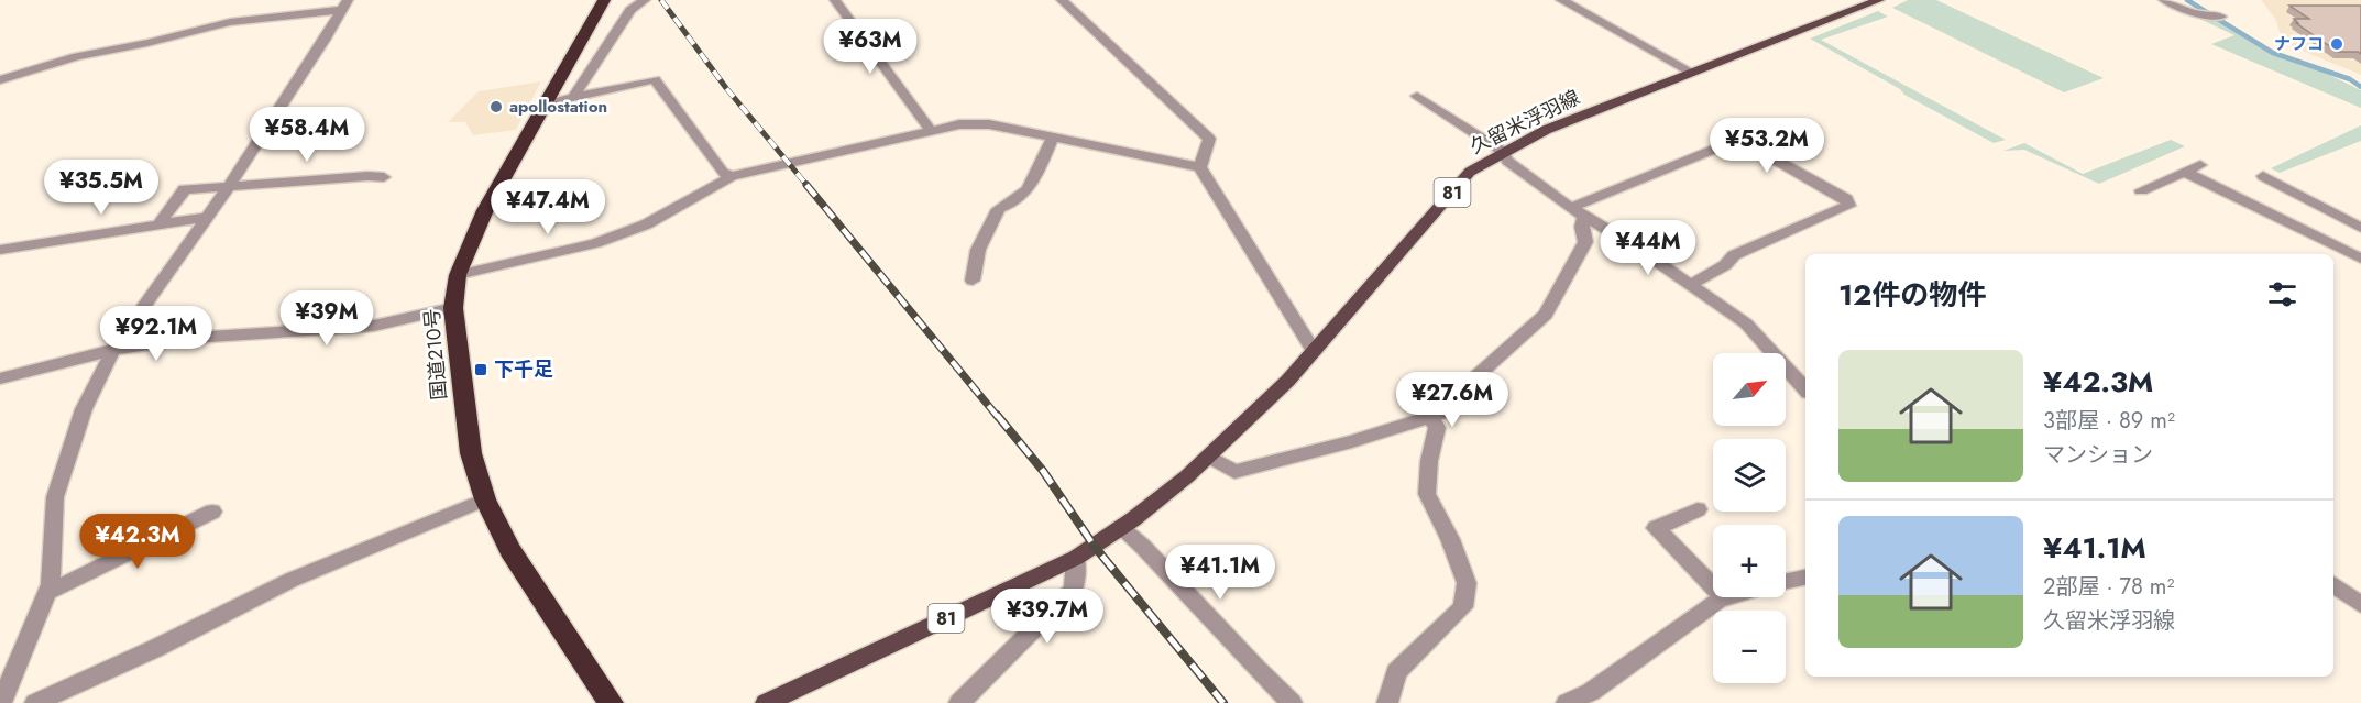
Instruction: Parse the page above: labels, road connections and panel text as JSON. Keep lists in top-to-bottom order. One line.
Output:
{"streets":{"highway":["国道210号"],"main road":["久留米浮羽線","81"]},"crossings":[["久留米浮羽線","81"]],"places":{"other":["ナフコ","apollostation"],"transit":["下千足"]},"north":"top right","page":{"price":["¥63M","¥58.4M","¥53.2M","¥35.5M","¥47.4M","¥44M","¥39M","¥92.1M","¥27.6M","¥42.3M","¥41.1M","¥39.7M"],"heading":"12件の物件","list":[{"name":"¥42.3M","note":"3部屋 · 89 m² · マンション"},{"name":"¥41.1M","note":"2部屋 · 78 m² · 久留米浮羽線"}],"map_buttons":["+","−"]}}
